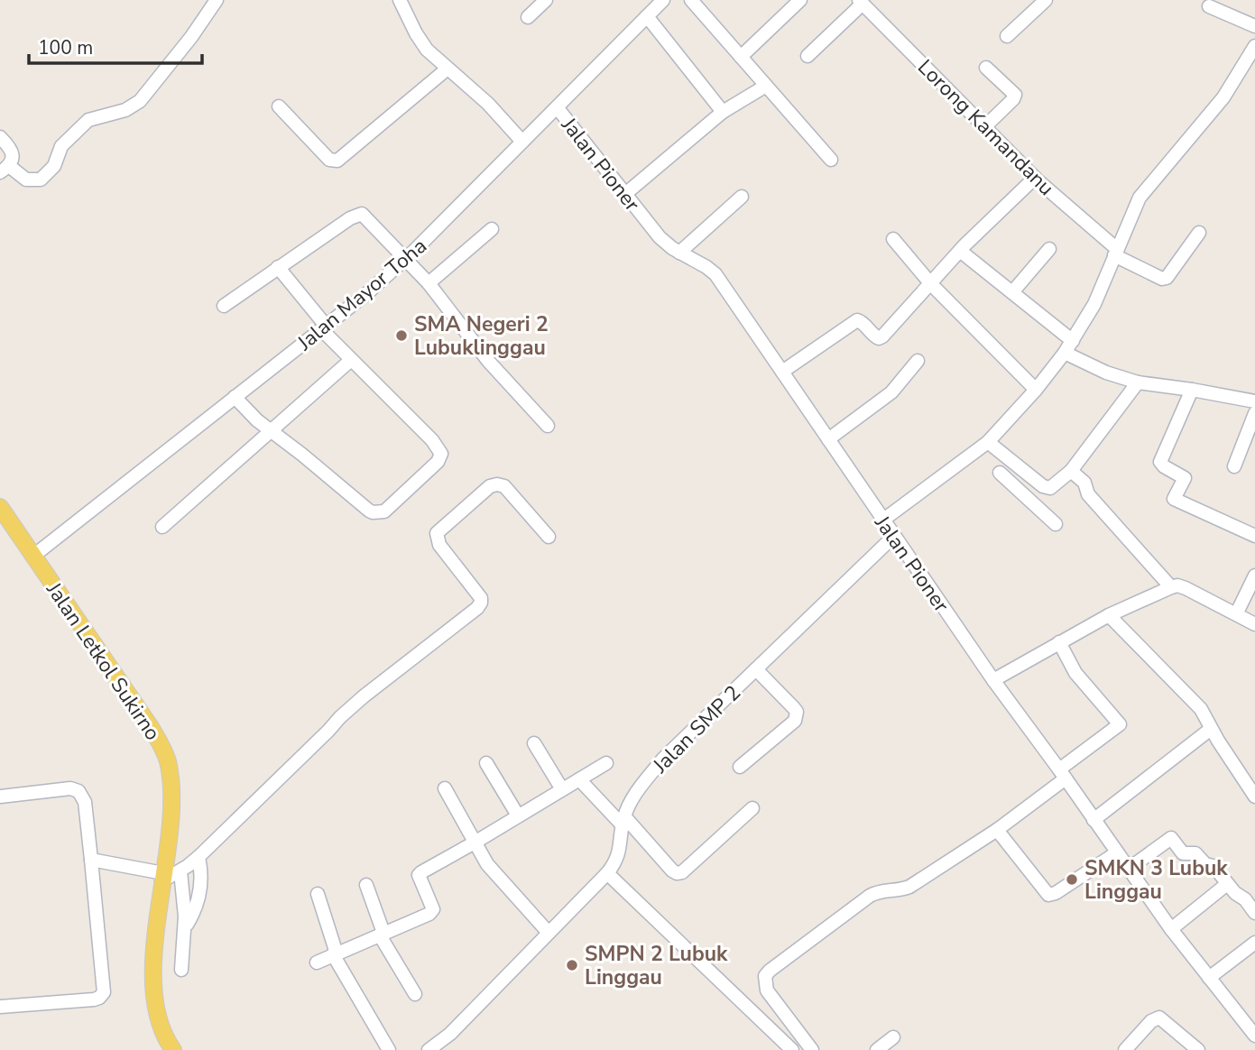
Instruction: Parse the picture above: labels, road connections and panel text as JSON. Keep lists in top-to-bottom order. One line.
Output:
{"streets":{"main road":["Jalan Letkol Sukirno"],"street":["Lorong Kamandanu","Jalan Pioner","Jalan Mayor Toha","Jalan SMP 2"]},"crossings":[["Jalan Pioner","Jalan Mayor Toha"],["Jalan Pioner","Jalan SMP 2"],["Jalan Mayor Toha","Jalan Letkol Sukirno"]],"places":["SMA Negeri 2 Lubuklinggau","SMKN 3 Lubuk Linggau","SMPN 2 Lubuk Linggau"],"scale_bar":"100 m"}
